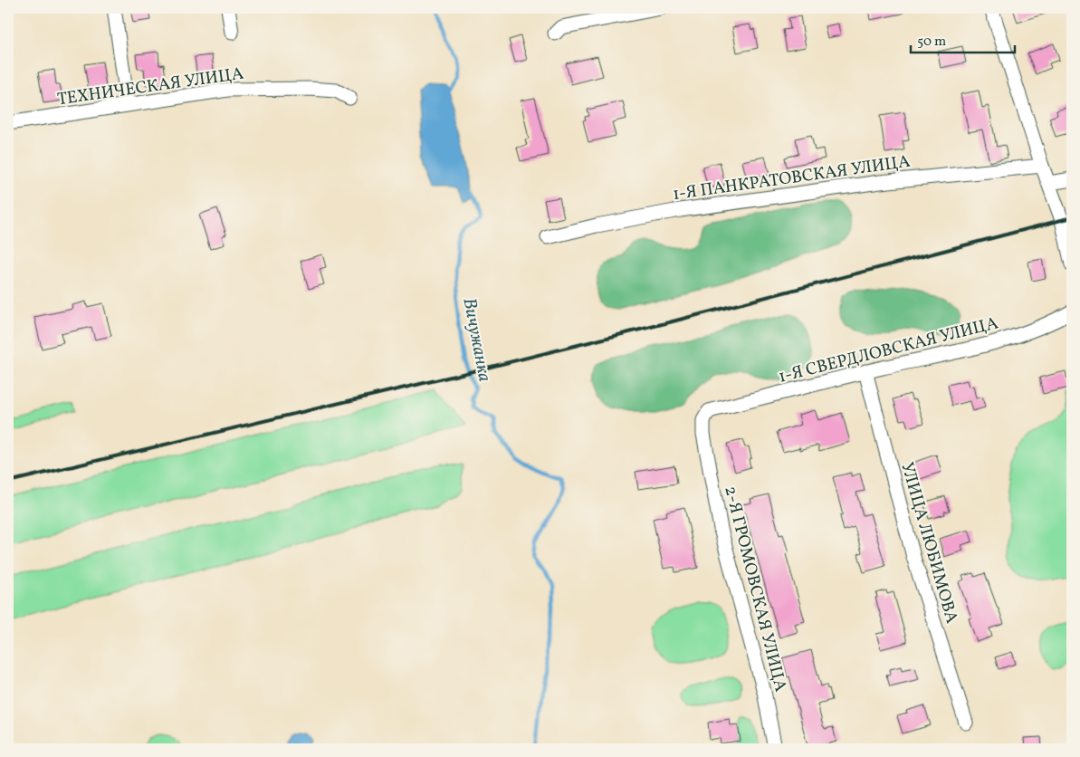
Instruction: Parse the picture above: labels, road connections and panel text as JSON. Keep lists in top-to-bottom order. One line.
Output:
{"streets":{"street":["ТЕХНИЧЕСКАЯ УЛИЦА","1-Я ПАНКРАТОВСКАЯ УЛИЦА","1-Я СВЕРДЛОВСКАЯ УЛИЦА","УЛИЦА ЛЮБИМОВА","2-Я ГРОМОВСКАЯ УЛИЦА"]},"crossings":[["1-Я СВЕРДЛОВСКАЯ УЛИЦА","УЛИЦА ЛЮБИМОВА"],["1-Я СВЕРДЛОВСКАЯ УЛИЦА","2-Я ГРОМОВСКАЯ УЛИЦА"]],"water":["Вичужанка"],"scale_bar":"50 m"}
